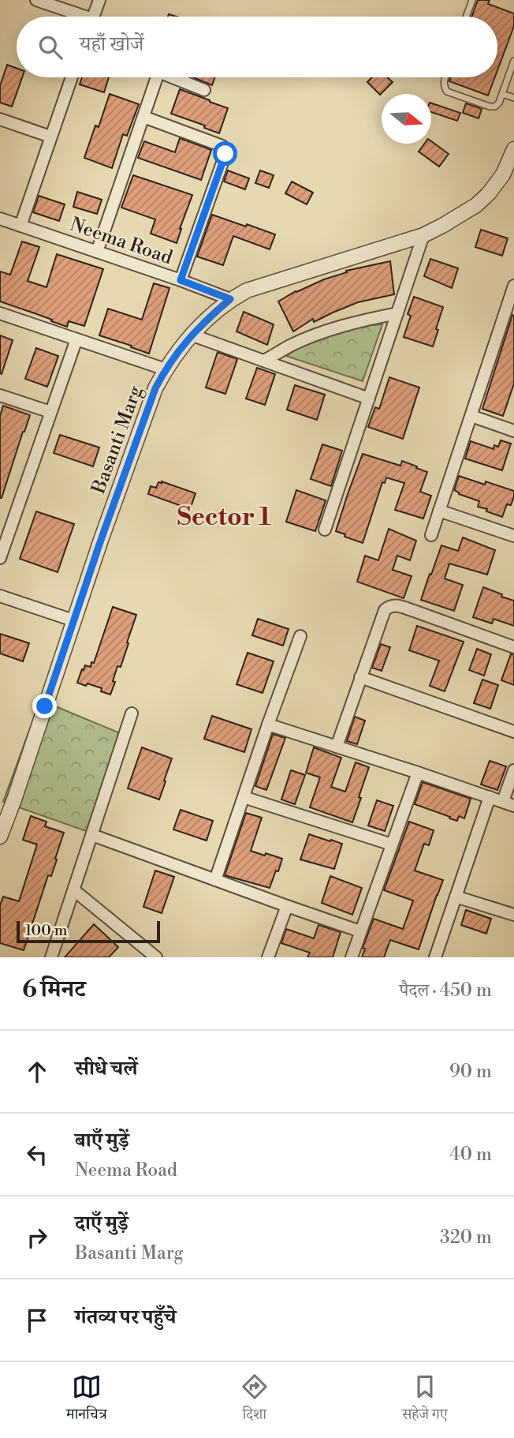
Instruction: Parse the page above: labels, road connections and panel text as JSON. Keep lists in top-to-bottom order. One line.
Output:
{"streets":{"street":["Neema Road","Basanti Marg"]},"crossings":[["Neema Road","Basanti Marg"]],"districts":["Sector 1"],"scale_bar":"100 m","north":"right","page":{"search":"यहाँ खोजें","scale":"100 m","heading":["6 मिनट","पैदल · 450 m"],"list":[["सीधे चलें","90 m"],["बाएँ मुड़ें","Neema Road","40 m"],["दाएँ मुड़ें","Basanti Marg","320 m"],"गंतव्य पर पहुँचे"],"nav":["मानचित्र","दिशा","सहेजे गए"]}}
